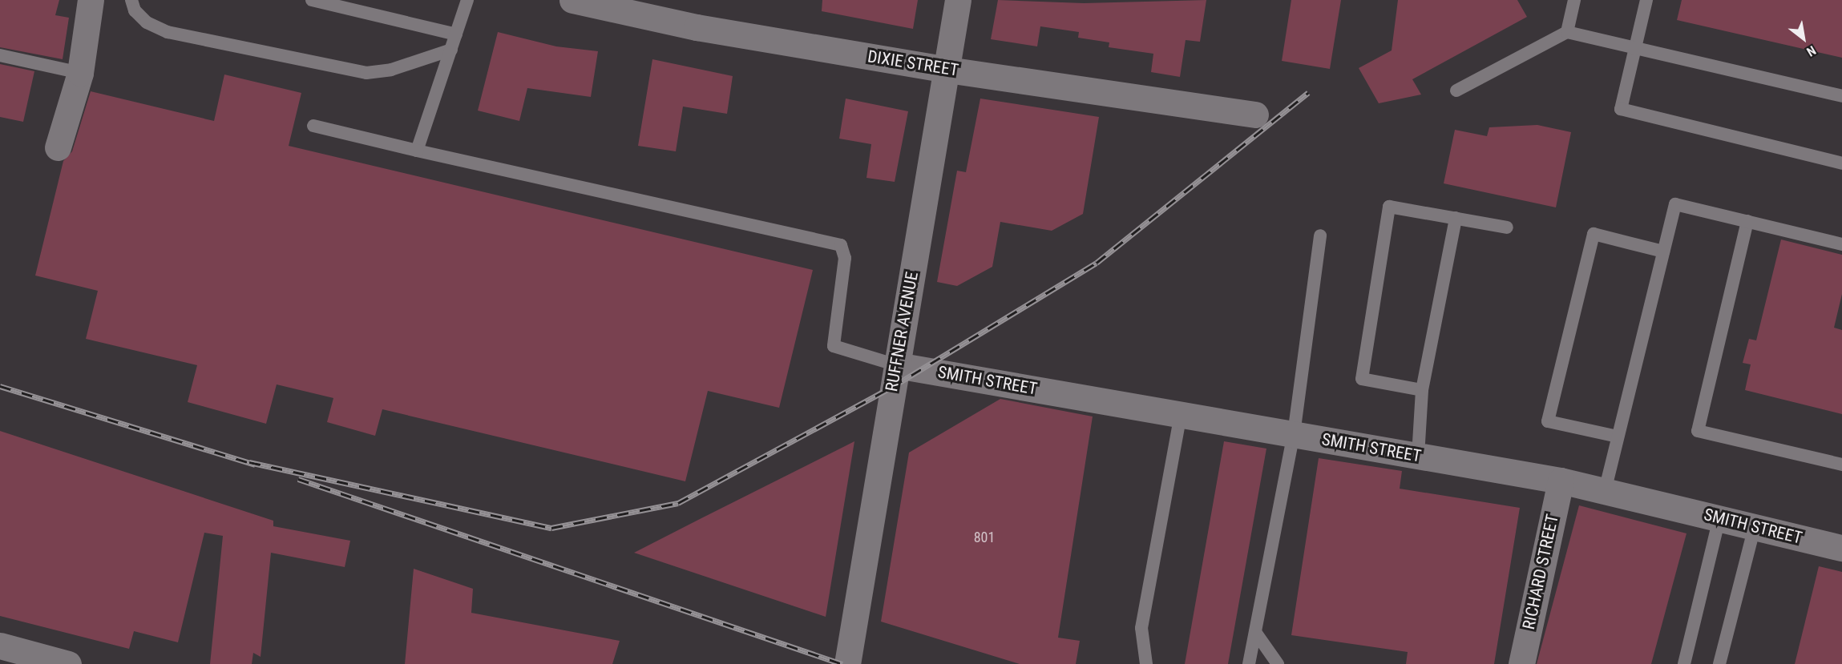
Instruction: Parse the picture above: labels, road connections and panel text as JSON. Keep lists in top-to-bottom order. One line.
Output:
{"streets":{"street":["DIXIE STREET","RUFFNER AVENUE","SMITH STREET","RICHARD STREET"]},"crossings":[["DIXIE STREET","RUFFNER AVENUE"],["RUFFNER AVENUE","SMITH STREET"],["SMITH STREET","RICHARD STREET"]],"house_numbers":["801"],"north":"bottom right"}
